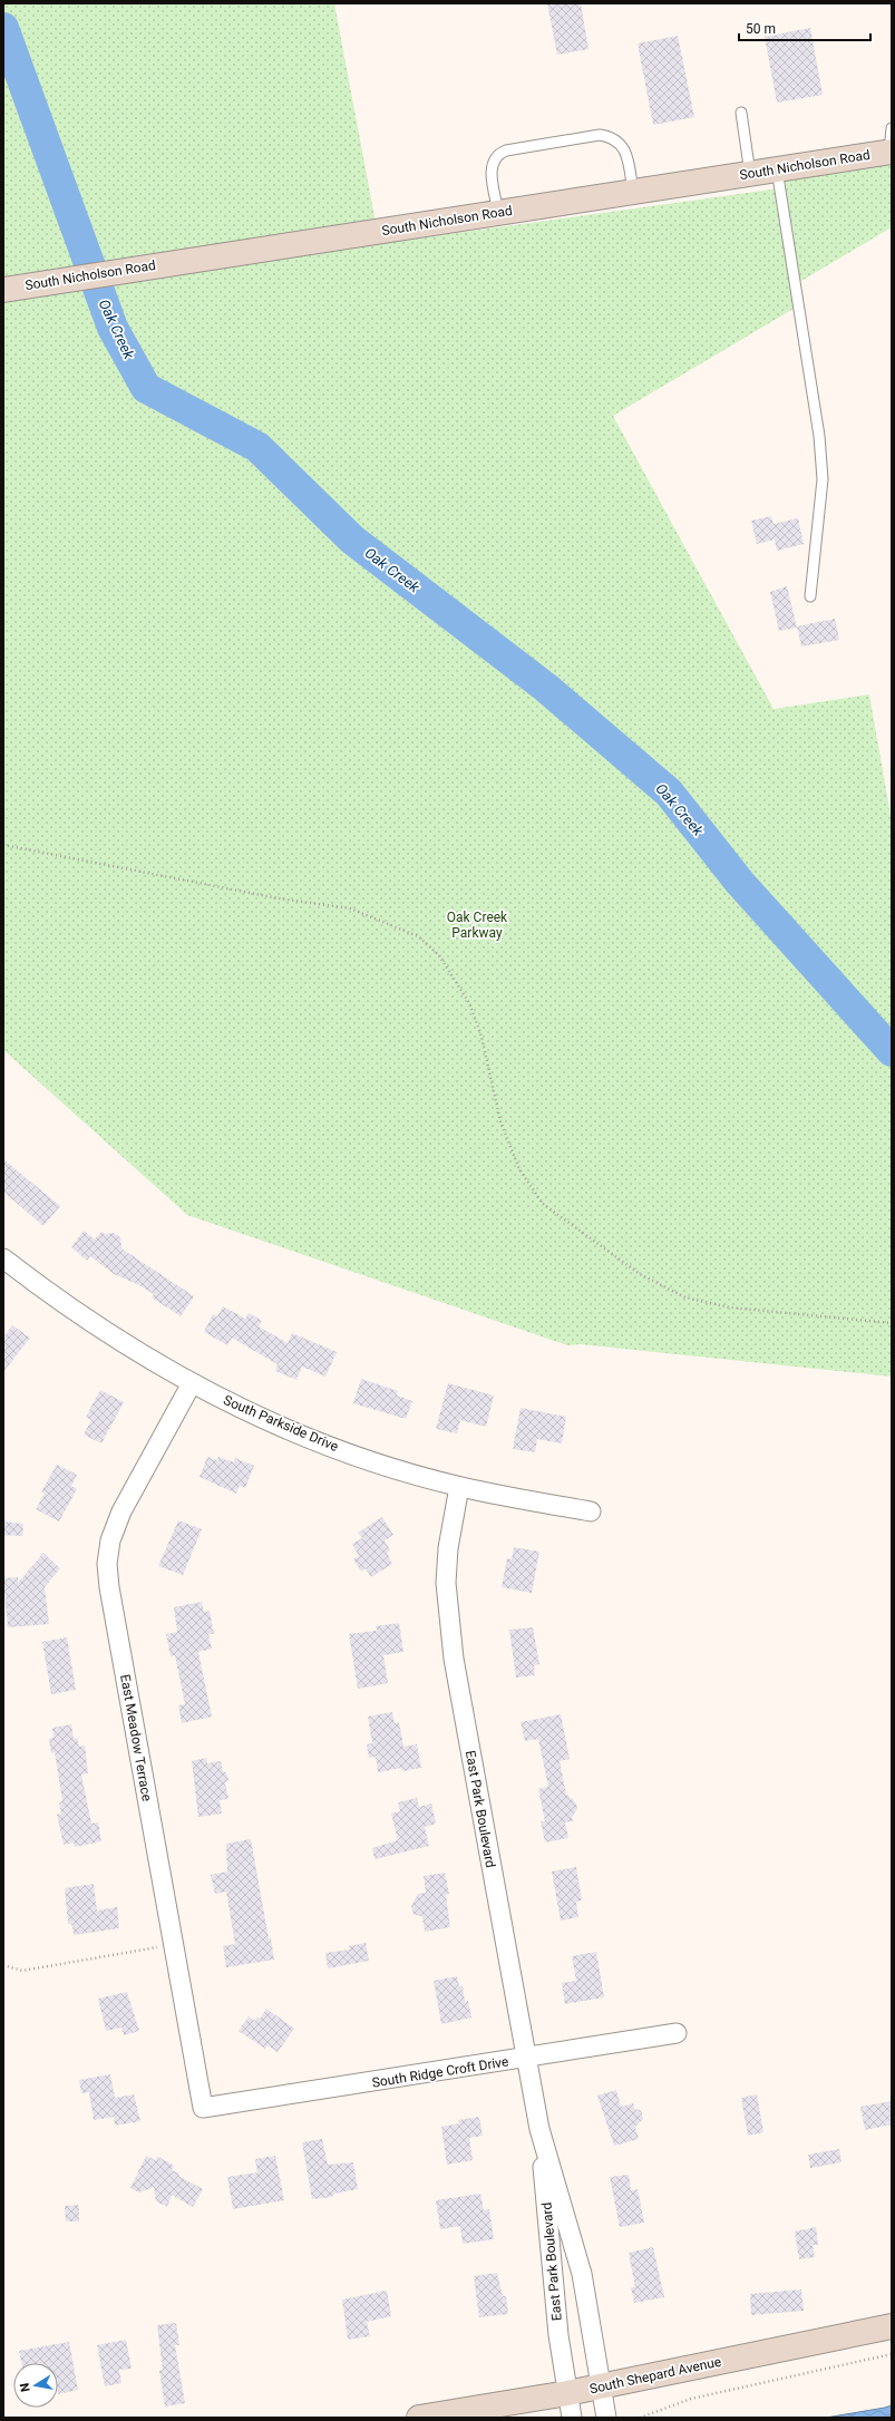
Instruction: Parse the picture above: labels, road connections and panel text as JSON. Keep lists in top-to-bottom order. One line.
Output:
{"streets":{"street":["South Nicholson Road","South Parkside Drive","East Meadow Terrace","East Park Boulevard","South Ridge Croft Drive","South Shepard Avenue"]},"crossings":[["South Parkside Drive","East Meadow Terrace"],["South Parkside Drive","East Park Boulevard"],["East Meadow Terrace","South Ridge Croft Drive"],["East Park Boulevard","South Ridge Croft Drive"],["East Park Boulevard","South Shepard Avenue"]],"water":["Oak Creek"],"parks":["Oak Creek Parkway"],"scale_bar":"50 m","north":"left"}
